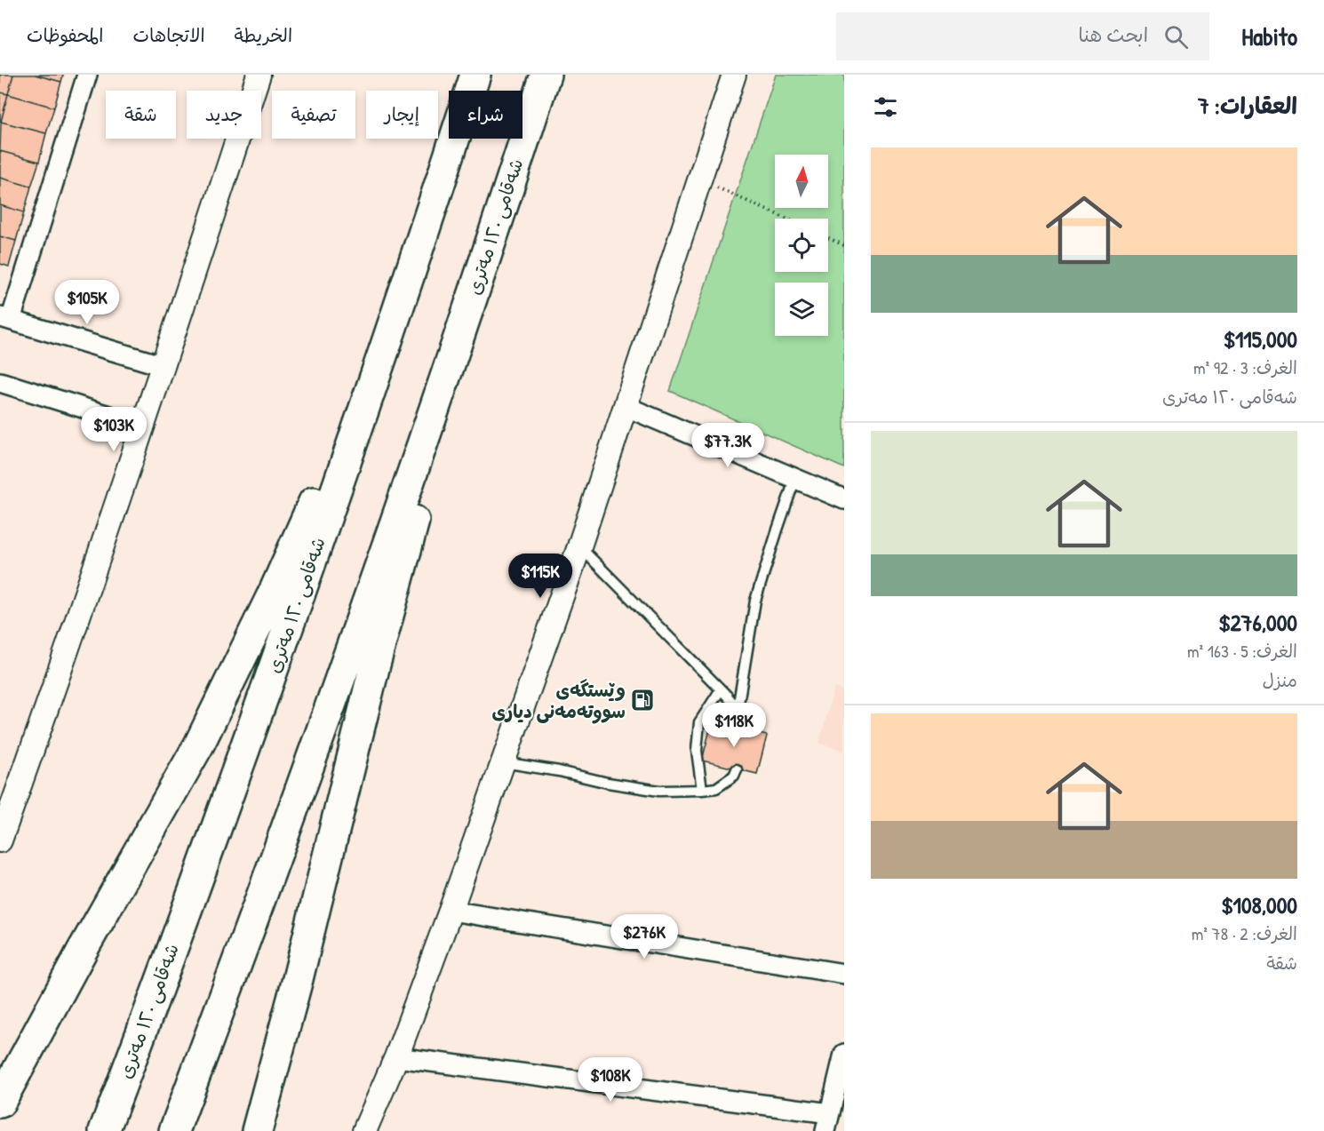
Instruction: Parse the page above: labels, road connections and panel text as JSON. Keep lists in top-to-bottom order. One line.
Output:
{"streets":{"highway":["شەقامی ١٢٠ مەتری"]},"places":{"fuel station":["وێستگەی سووتەمەنی دیاری"]},"north":"top","page":{"header":"Habito","search":"ابحث هنا","nav":["الخريطة","الاتجاهات","المحفوظات"],"heading":"العقارات: 7","chip":["شراء","إيجار","تصفية","جديد","شقة"],"list":[{"name":"$115,000","note":"الغرف: 3 · 92 m² · شەقامی ١٢٠ مەتری"},{"name":"$276,000","note":"الغرف: 5 · 163 m² · منزل"},{"name":"$108,000","note":"الغرف: 2 · 78 m² · شقة"}],"price":["$105K","$103K","$77.3K","$115K","$118K","$276K","$108K"]}}
